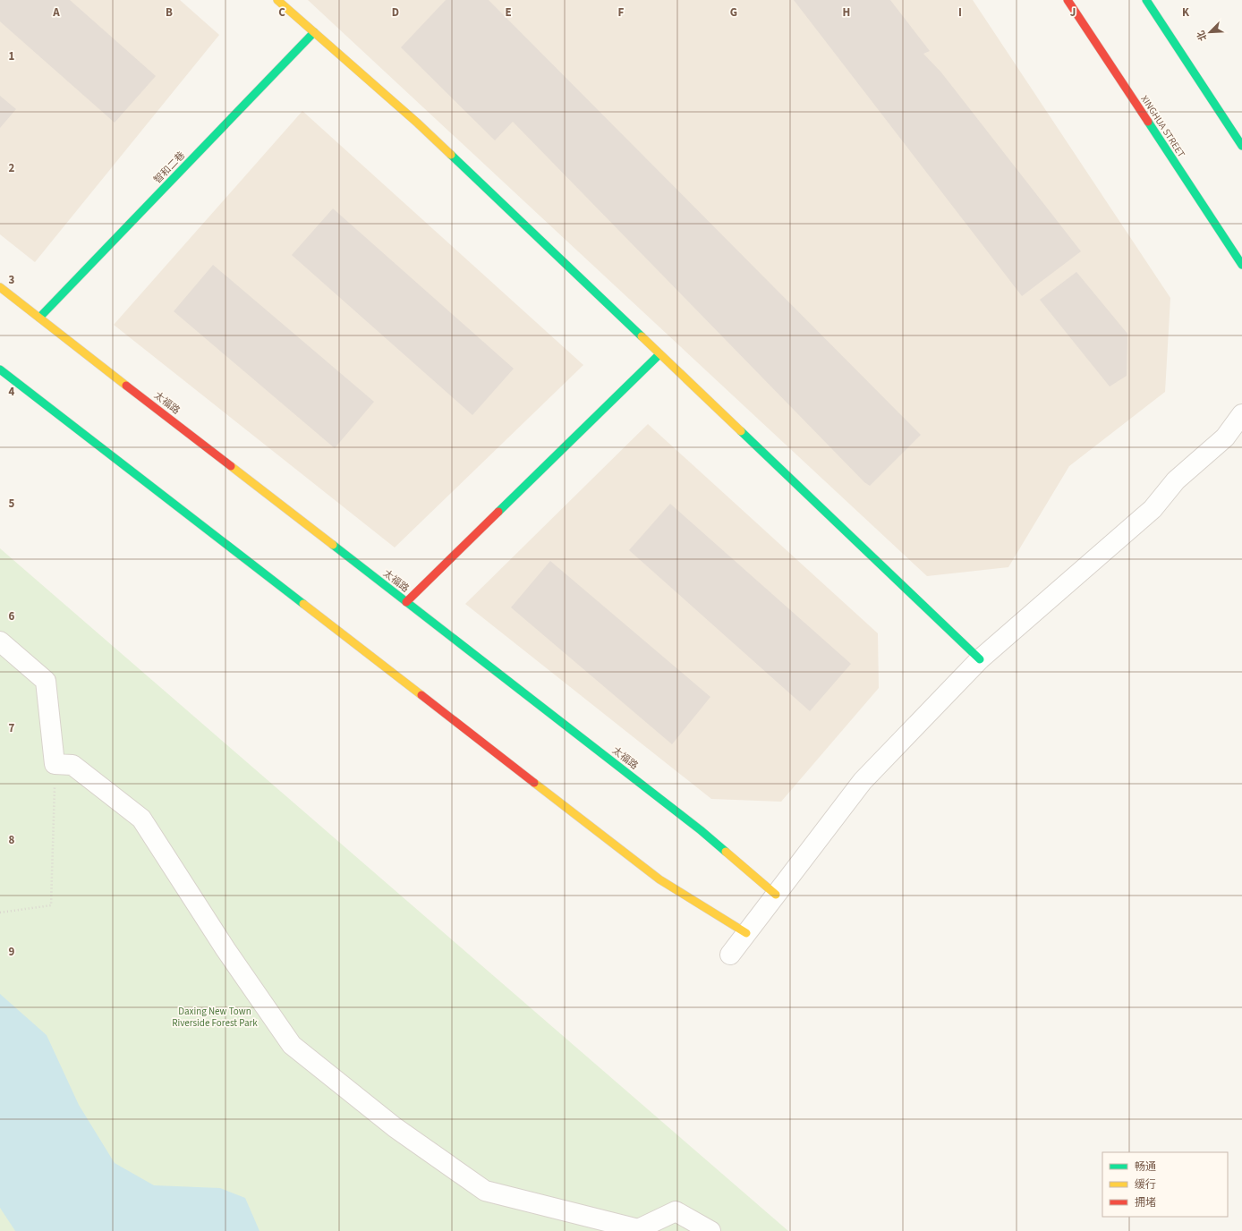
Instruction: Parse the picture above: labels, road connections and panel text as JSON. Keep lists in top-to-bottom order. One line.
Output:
{"streets":{"main road":["XINGHUA STREET","智和二巷","太福路"]},"crossings":[["智和二巷","太福路"]],"parks":["Daxing New Town Riverside Forest Park"],"legend":["畅通","缓行","拥堵"],"north":"bottom left","grid":{"columns":["A","B","C","D","E","F","G","H","I","J","K"],"rows":["1","2","3","4","5","6","7","8","9"]}}
